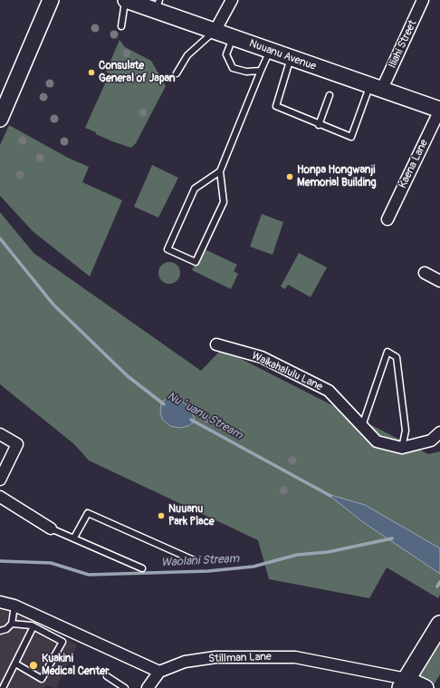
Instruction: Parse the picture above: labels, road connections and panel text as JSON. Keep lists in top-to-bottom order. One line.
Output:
{"streets":{"main road":["Nuuanu Avenue"],"street":["Iliahi Street","Kaena Lane","Waikahalulu Lane","Stillman Lane"]},"crossings":[["Iliahi Street","Nuuanu Avenue"],["Nuuanu Avenue","Kaena Lane"]],"water":["Nuʻuanu Stream","Waolani Stream"],"places":["Consulate General of Japan","Honpa Hongwanji Memorial Building","Nuuanu Park Place","Kuakini Medical Center"]}
